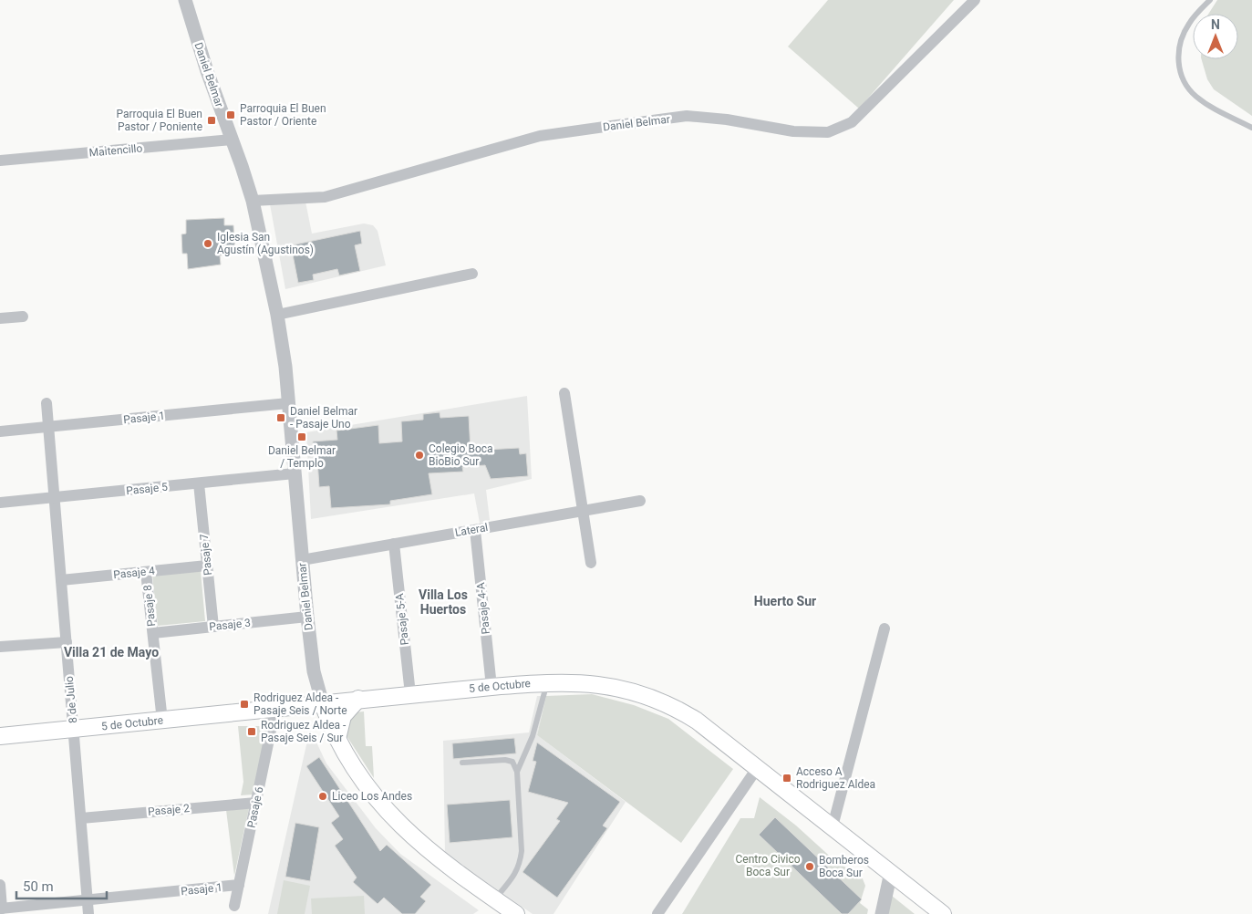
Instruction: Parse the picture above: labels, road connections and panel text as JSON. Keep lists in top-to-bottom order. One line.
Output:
{"streets":{"main road":["Daniel Belmar","5 de Octubre"],"street":["Maitencillo","Pasaje 1","Pasaje 5","Lateral","Pasaje 7","Pasaje 4","Pasaje 8","Pasaje 4-A","Pasaje 5-A","Pasaje 3","8 de Julio","Pasaje 6","Pasaje 2"]},"crossings":[["Daniel Belmar","Maitencillo"],["Daniel Belmar","Pasaje 1"],["Daniel Belmar","Pasaje 5"],["Daniel Belmar","Lateral"],["Daniel Belmar","Pasaje 3"],["Daniel Belmar","5 de Octubre"],["Pasaje 1","8 de Julio"],["Pasaje 1","Pasaje 6"],["Pasaje 5","Pasaje 7"],["Pasaje 5","8 de Julio"],["Lateral","Pasaje 4-A"],["Lateral","Pasaje 5-A"],["Pasaje 7","Pasaje 4"],["Pasaje 7","Pasaje 3"],["Pasaje 4","Pasaje 8"],["Pasaje 4","8 de Julio"],["Pasaje 8","Pasaje 3"],["Pasaje 8","5 de Octubre"],["Pasaje 4-A","5 de Octubre"],["Pasaje 5-A","5 de Octubre"],["5 de Octubre","8 de Julio"],["5 de Octubre","Pasaje 6"],["8 de Julio","Pasaje 2"],["Pasaje 6","Pasaje 2"]],"districts":["Villa Los Huertos","Huerto Sur","Villa 21 de Mayo"],"parks":["Centro Civico Boca Sur"],"places":{"transit":["Parroquia El Buen Pastor / Oriente","Parroquia El Buen Pastor / Poniente","Daniel Belmar - Pasaje Uno","Daniel Belmar / Templo","Rodriguez Aldea - Pasaje Seis / Norte","Rodriguez Aldea - Pasaje Seis / Sur","Acceso A Rodriguez Aldea"],"other":["Iglesia San Agustín (Agustinos)","Colegio Boca BioBio Sur","Liceo Los Andes","Bomberos Boca Sur"]},"scale_bar":"50 m","north":"top"}
